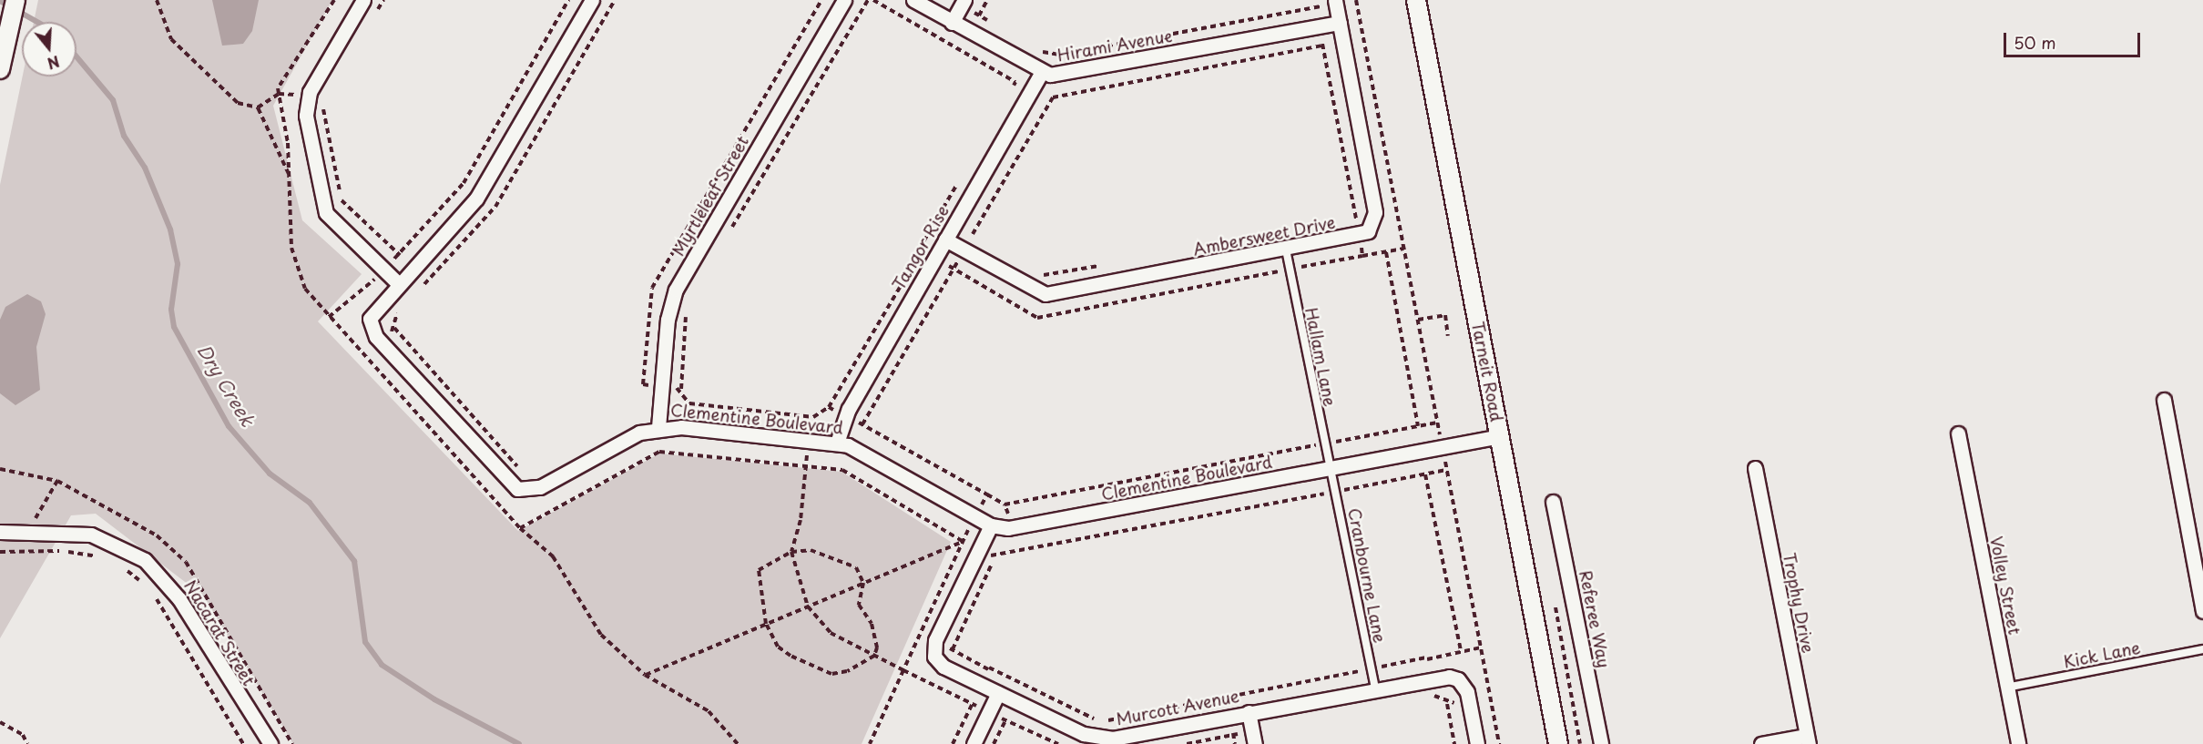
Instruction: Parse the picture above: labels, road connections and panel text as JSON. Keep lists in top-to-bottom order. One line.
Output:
{"streets":{"street":["Hirami Avenue","Myrtleleaf Street","Ambersweet Drive","Tangor Rise","Tarneit Road","Clementine Boulevard","Volley Street","Trophy Drive","Referee Way","Nacarat Street","Murcott Avenue"],"lane":["Hallam Lane","Cranbourne Lane","Kick Lane"]},"crossings":[["Hirami Avenue","Ambersweet Drive"],["Hirami Avenue","Tangor Rise"],["Myrtleleaf Street","Clementine Boulevard"],["Ambersweet Drive","Tangor Rise"],["Ambersweet Drive","Hallam Lane"],["Tangor Rise","Clementine Boulevard"],["Hallam Lane","Clementine Boulevard"],["Hallam Lane","Cranbourne Lane"],["Tarneit Road","Clementine Boulevard"],["Clementine Boulevard","Cranbourne Lane"],["Clementine Boulevard","Murcott Avenue"],["Cranbourne Lane","Murcott Avenue"],["Volley Street","Kick Lane"]],"water":["Dry Creek"],"scale_bar":"50 m","north":"bottom"}
